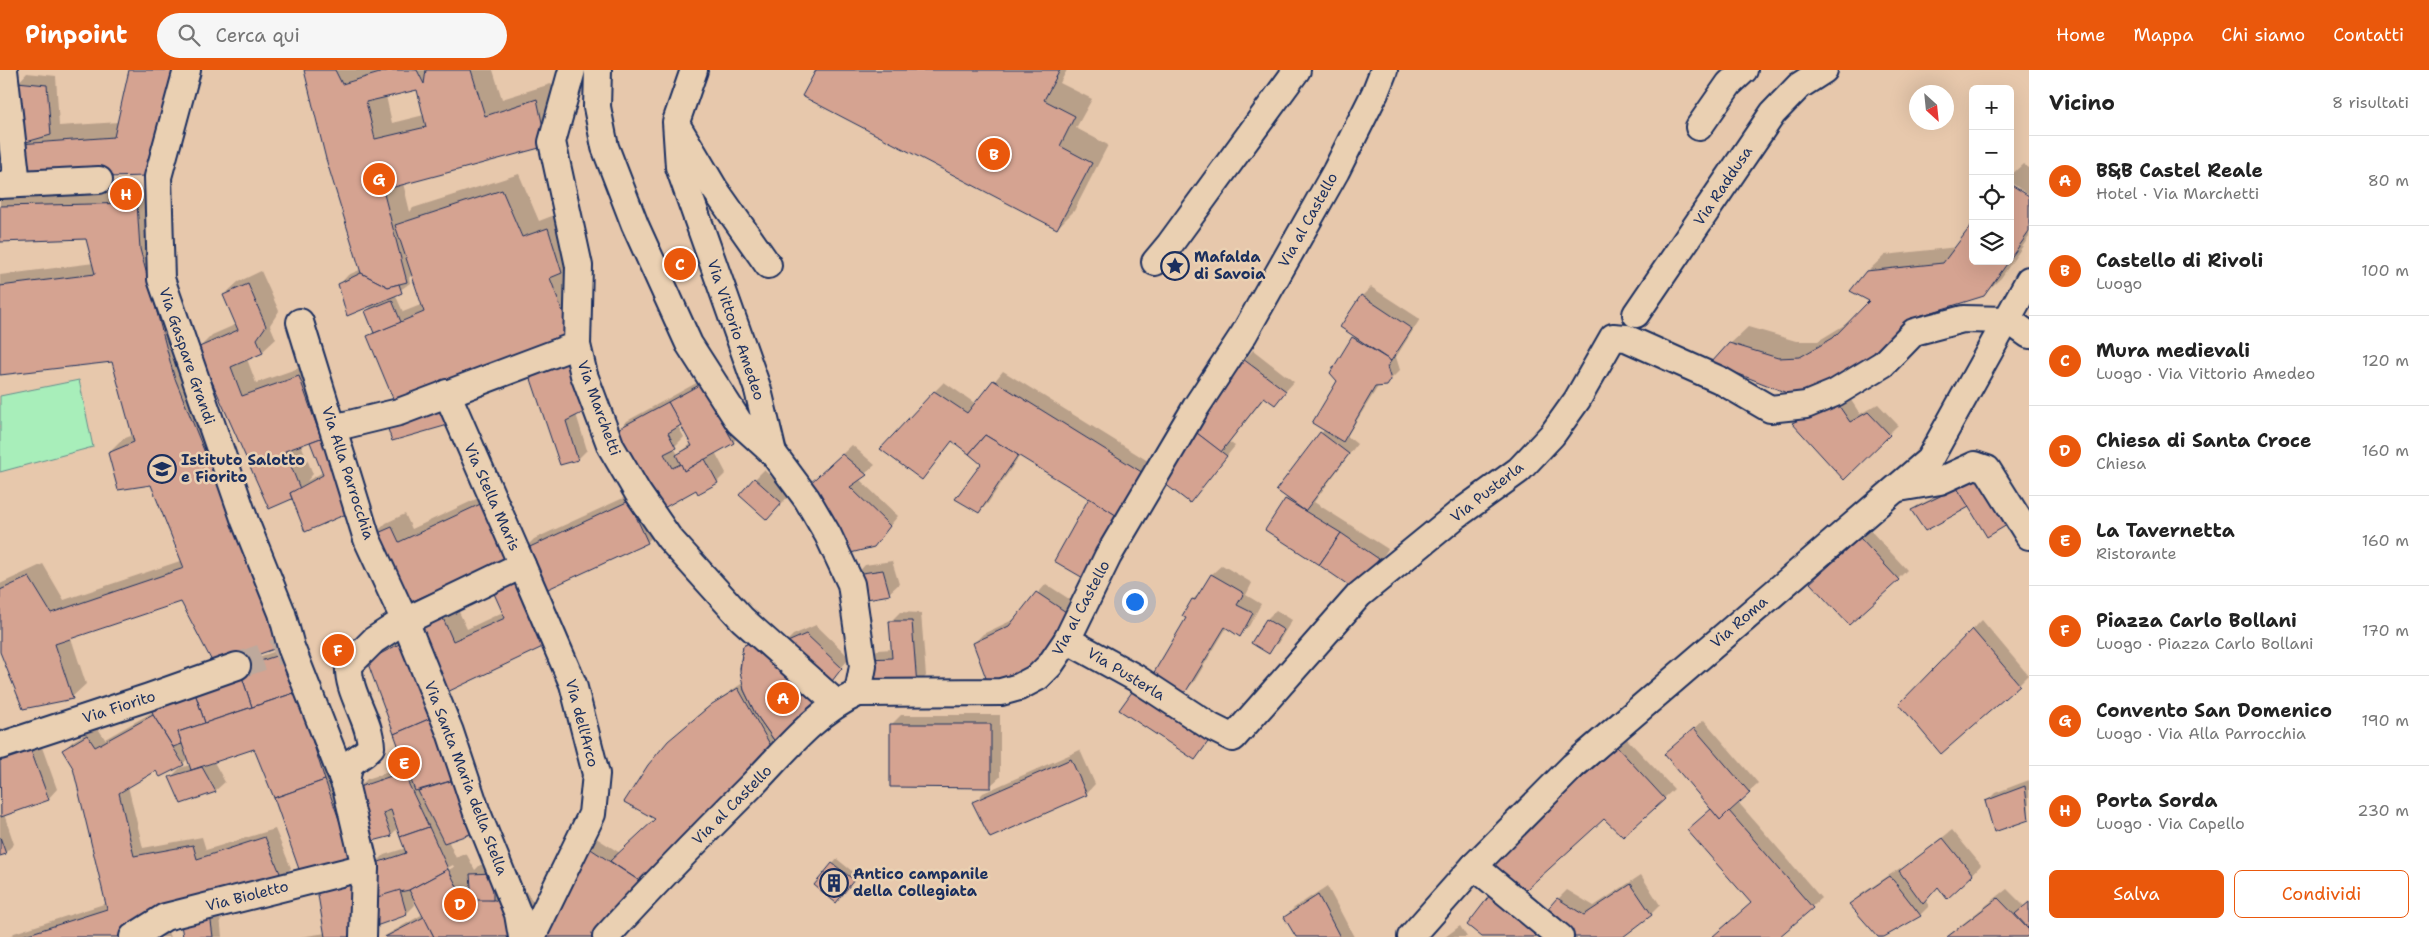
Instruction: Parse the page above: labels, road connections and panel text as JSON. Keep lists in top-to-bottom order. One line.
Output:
{"streets":{"street":["Via Raddusa","Via al Castello","Via Vittorio Amedeo","Via Gaspare Grandi","Via Marchetti","Via Alla Parrocchia","Via Pusterla","Via Stella Maris","Via Roma","Via Fiorito","Via dell'Arco","Via Santa Maria della Stella","Via Bioletto"]},"crossings":[["Via al Castello","Via Vittorio Amedeo"],["Via al Castello","Via Marchetti"],["Via al Castello","Via Pusterla"],["Via Vittorio Amedeo","Via Marchetti"],["Via Gaspare Grandi","Via Stella Maris"],["Via Gaspare Grandi","Via Bioletto"],["Via Marchetti","Via Alla Parrocchia"],["Via Marchetti","Via Stella Maris"],["Via Alla Parrocchia","Via Stella Maris"],["Via Alla Parrocchia","Via Santa Maria della Stella"],["Via Pusterla","Via Roma"],["Via Stella Maris","Via dell'Arco"],["Via Stella Maris","Via Santa Maria della Stella"]],"places":{"place":["Mafalda di Savoia"],"school or university":["Istituto Salotto e Fiorito"],"building":["Antico campanile della Collegiata"]},"north":"bottom right","page":{"header":"Pinpoint","search":"Cerca qui","nav":["Home","Mappa","Chi siamo","Contatti"],"heading":["Vicino","8 risultati"],"map_buttons":["+","−"],"list":[{"mark":"A","name":"B&B Castel Reale","note":"Hotel · Via Marchetti","value":"80 m"},{"mark":"B","name":"Castello di Rivoli","note":"Luogo","value":"100 m"},{"mark":"C","name":"Mura medievali","note":"Luogo · Via Vittorio Amedeo","value":"120 m"},{"mark":"D","name":"Chiesa di Santa Croce","note":"Chiesa","value":"160 m"},{"mark":"E","name":"La Tavernetta","note":"Ristorante","value":"160 m"},{"mark":"F","name":"Piazza Carlo Bollani","note":"Luogo · Piazza Carlo Bollani","value":"170 m"},{"mark":"G","name":"Convento San Domenico","note":"Luogo · Via Alla Parrocchia","value":"190 m"},{"mark":"H","name":"Porta Sorda","note":"Luogo · Via Capello","value":"230 m"}],"pins":["B","G","H","C","F","A","E","D"],"buttons":["Salva","Condividi"]}}
